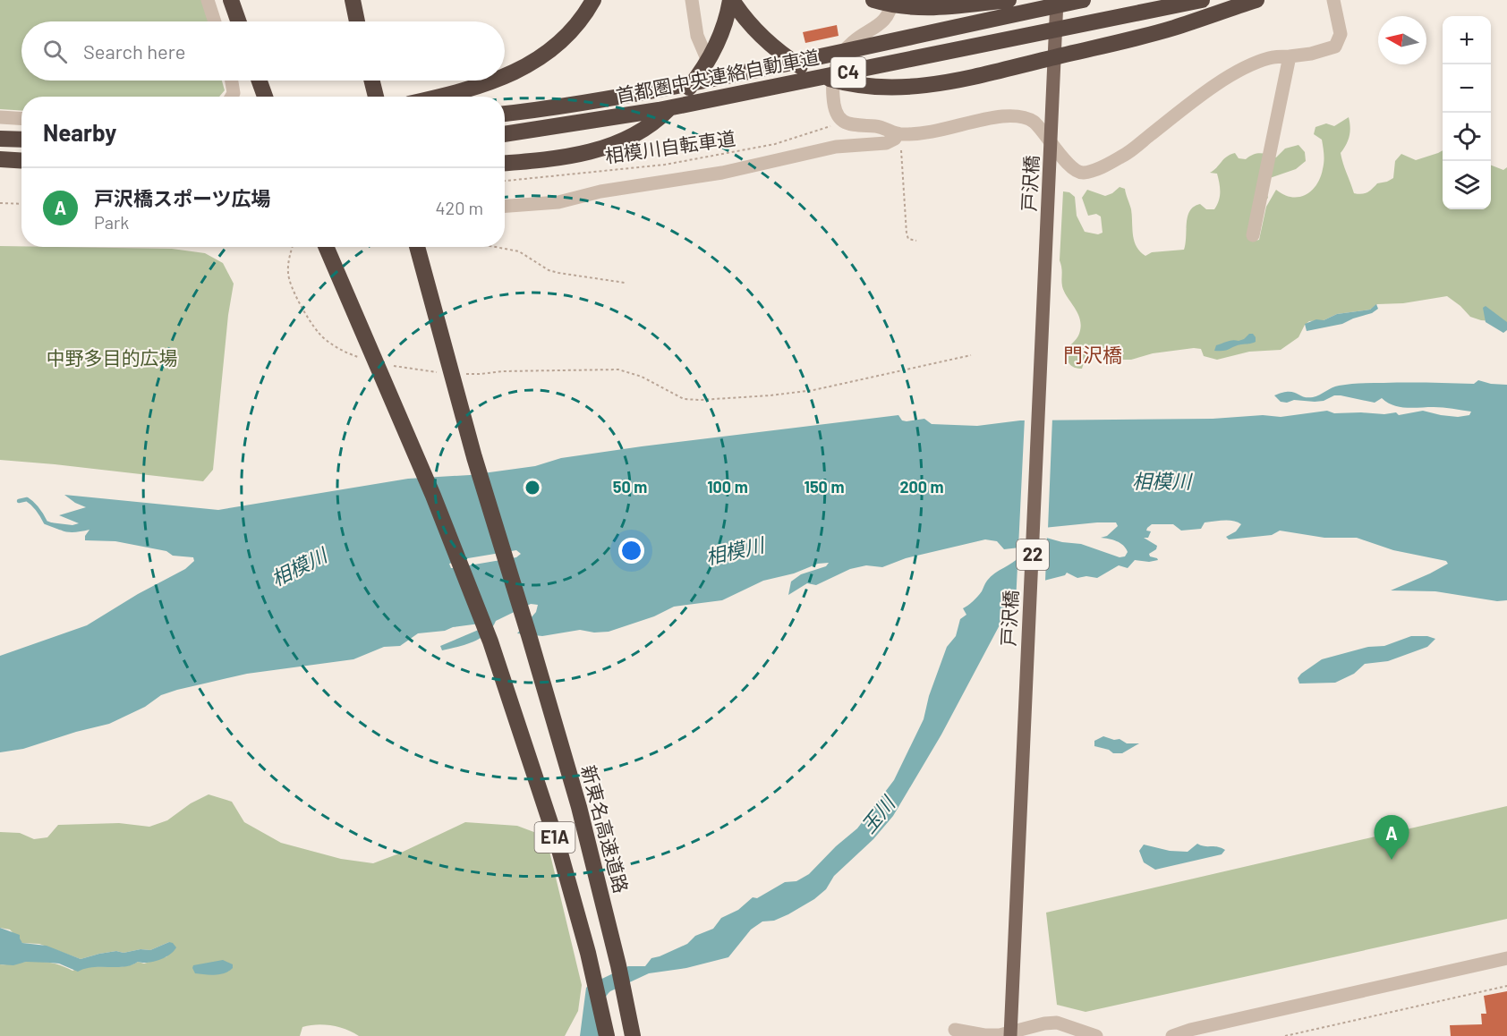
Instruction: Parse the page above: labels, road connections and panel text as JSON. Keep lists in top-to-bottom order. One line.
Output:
{"streets":{"highway":["C4","首都圏中央連絡自動車道","新東名高速道路","E1A"],"main road":["戸沢橋","22"],"path":["相模川自転車道"]},"districts":["門沢橋"],"water":["相模川","玉川"],"parks":["中野多目的広場"],"north":"left","page":{"map_buttons":["+","−"],"search":"Search here","heading":"Nearby","list":[{"mark":"A","name":"戸沢橋スポーツ広場","note":"Park","value":"420 m"}],"pins":"A"},"rings":["50 m","100 m","150 m","200 m"]}
